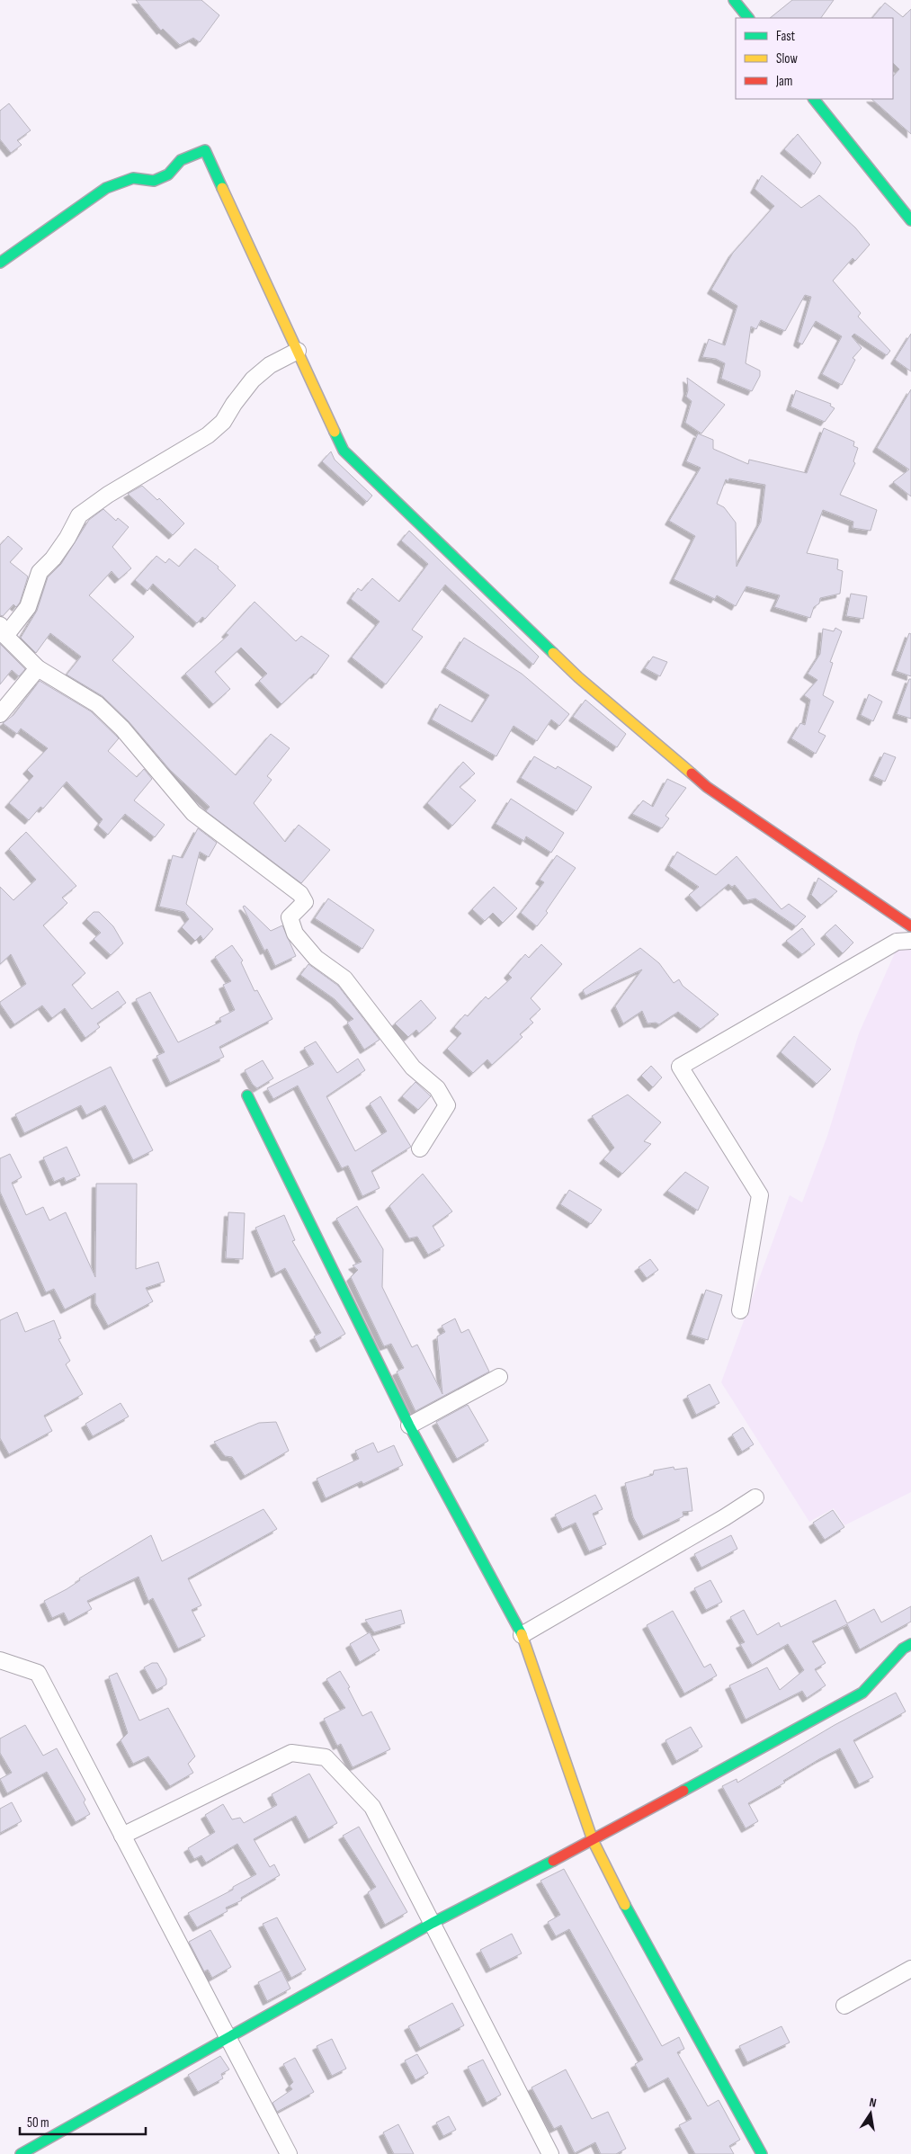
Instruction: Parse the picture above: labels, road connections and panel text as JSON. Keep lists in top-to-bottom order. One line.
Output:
{"legend":["Fast","Slow","Jam"],"scale_bar":"50 m","north":"top"}
